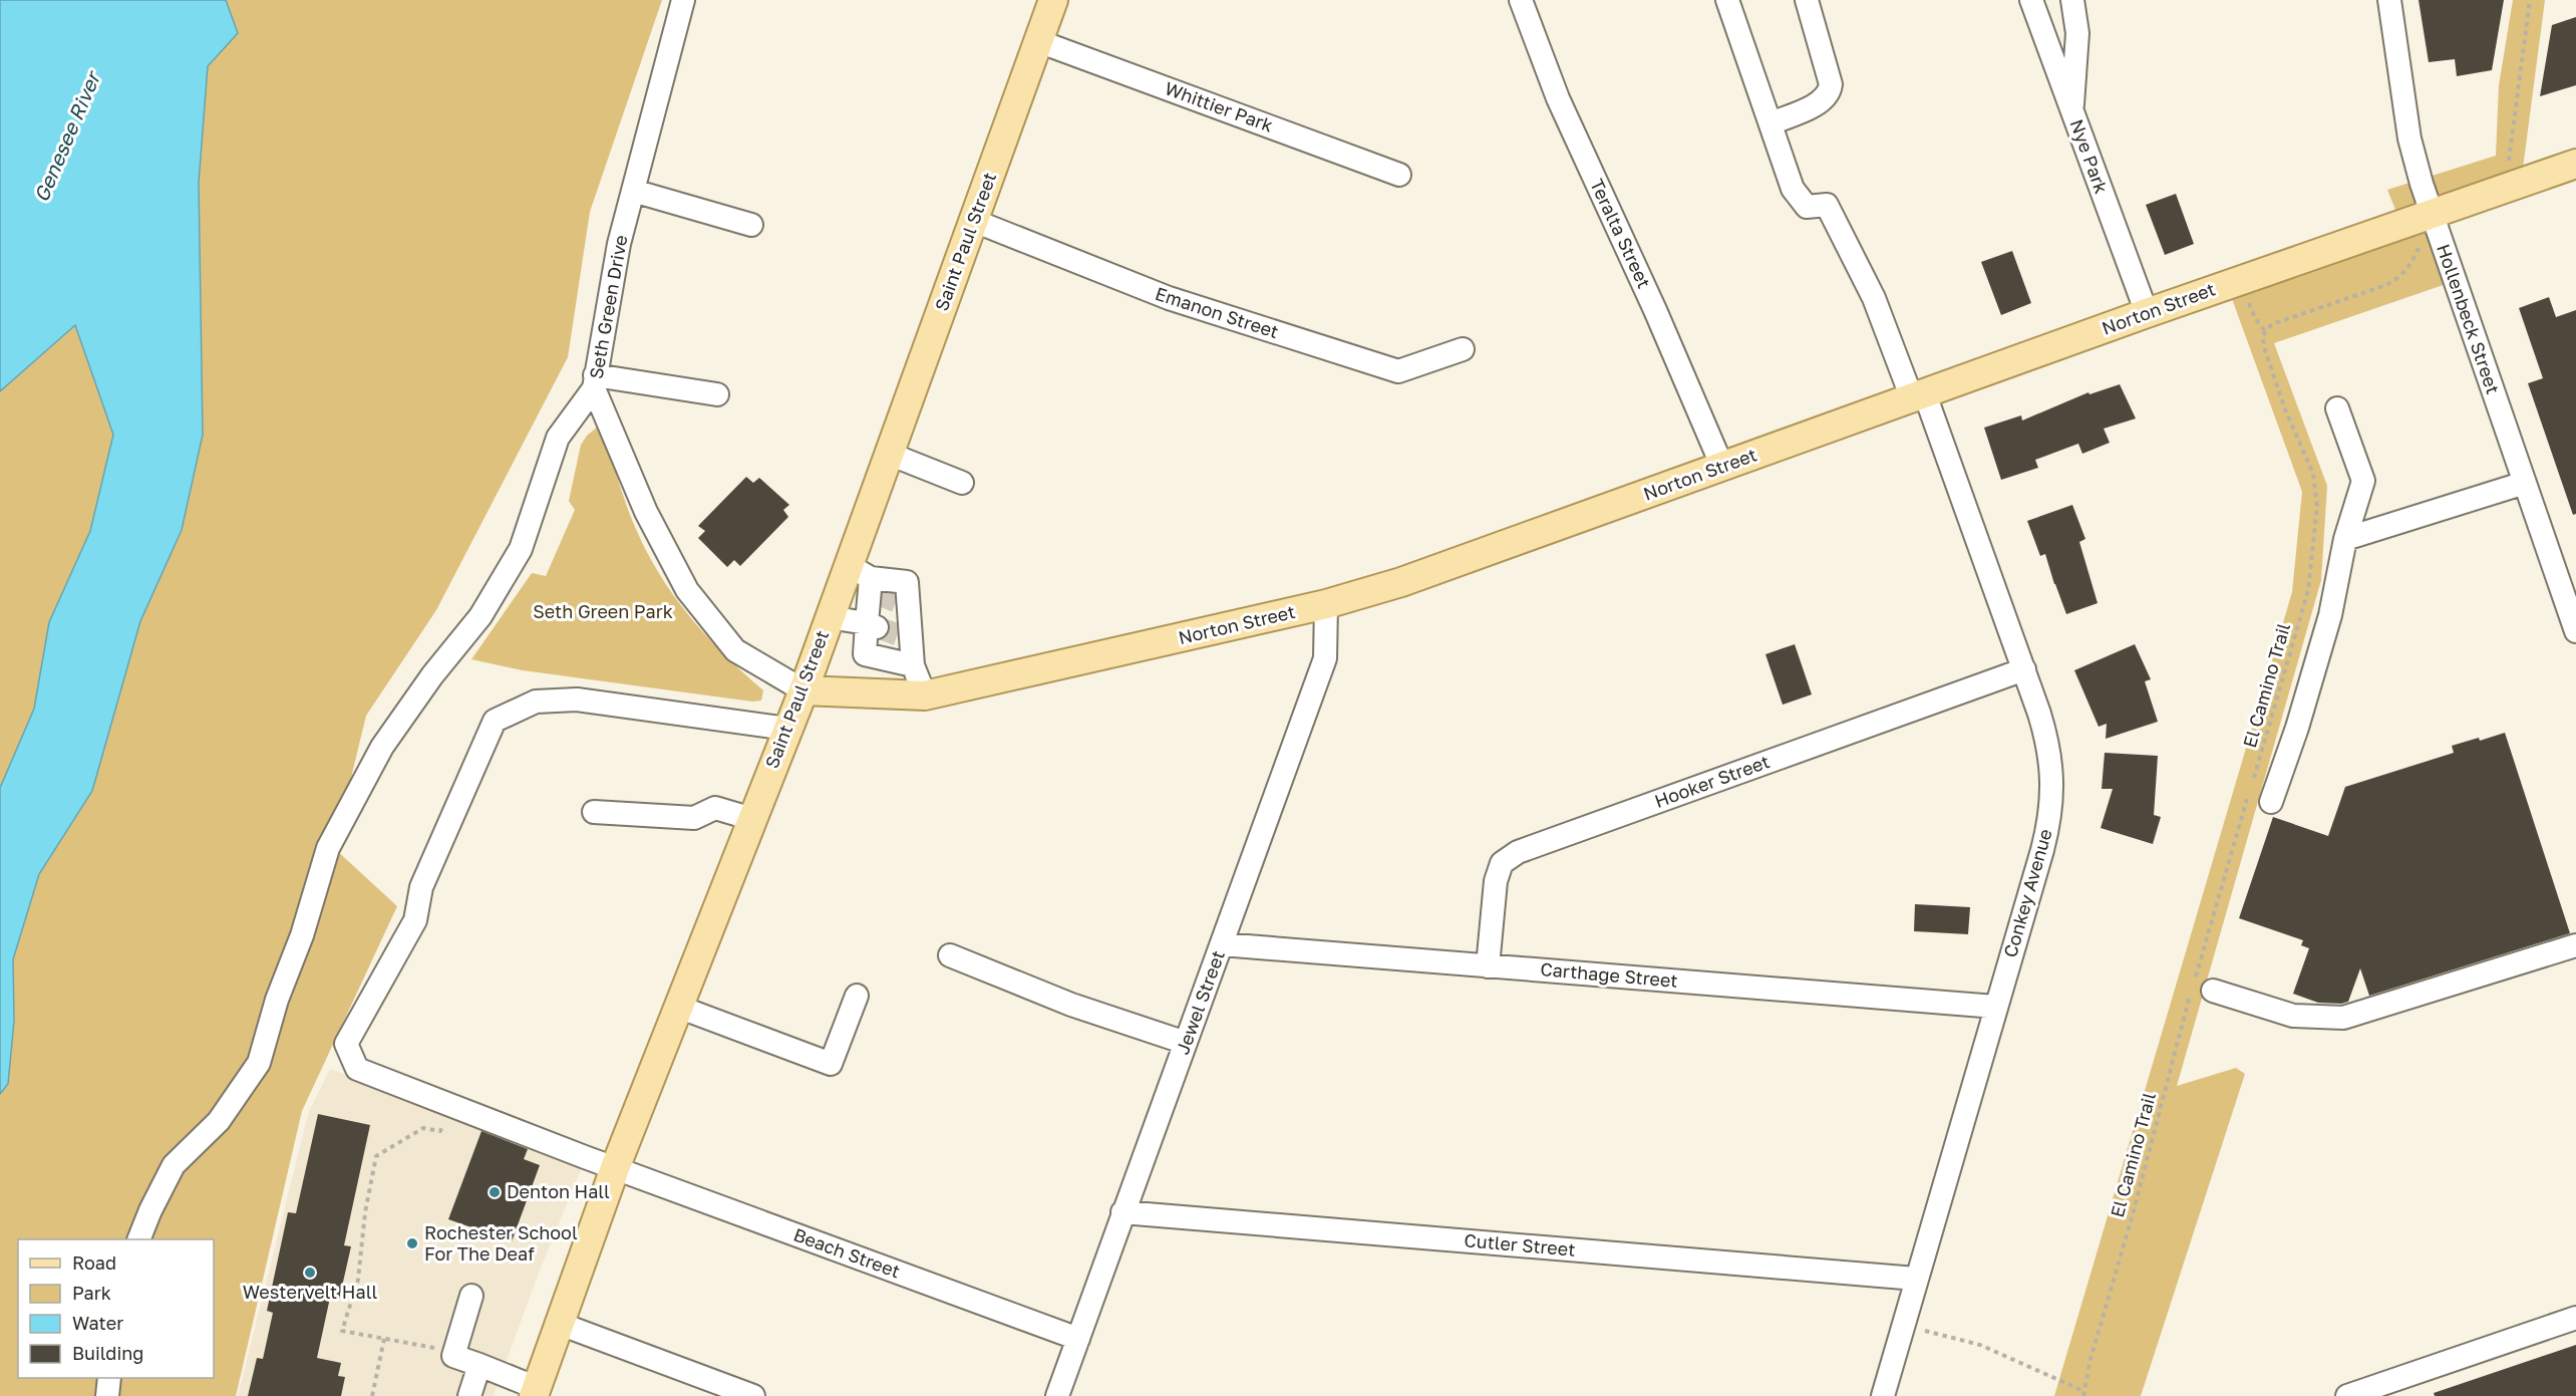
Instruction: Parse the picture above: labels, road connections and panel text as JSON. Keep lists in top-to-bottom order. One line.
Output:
{"streets":{"main road":["Saint Paul Street","Norton Street"],"street":["Whittier Park","Nye Park","Teralta Street","Seth Green Drive","Emanon Street","Hollenbeck Street","Hooker Street","Conkey Avenue","Carthage Street","Jewel Street","Cutler Street","Beach Street"],"path":["El Camino Trail"]},"crossings":[["Whittier Park","Saint Paul Street"],["Nye Park","Norton Street"],["Teralta Street","Norton Street"],["Saint Paul Street","Seth Green Drive"],["Saint Paul Street","Norton Street"],["Saint Paul Street","Emanon Street"],["Saint Paul Street","Beach Street"],["Seth Green Drive","Norton Street"],["Norton Street","Hollenbeck Street"],["Norton Street","Conkey Avenue"],["Norton Street","Jewel Street"],["Hooker Street","Conkey Avenue"],["Hooker Street","Carthage Street"],["Conkey Avenue","Carthage Street"],["Conkey Avenue","Cutler Street"],["Carthage Street","Jewel Street"],["Jewel Street","Cutler Street"],["Jewel Street","Beach Street"]],"water":["Genesee River"],"parks":["Seth Green Park"],"places":["Denton Hall","Rochester School For The Deaf","Westervelt Hall"],"legend":["Road","Park","Water","Building"]}
